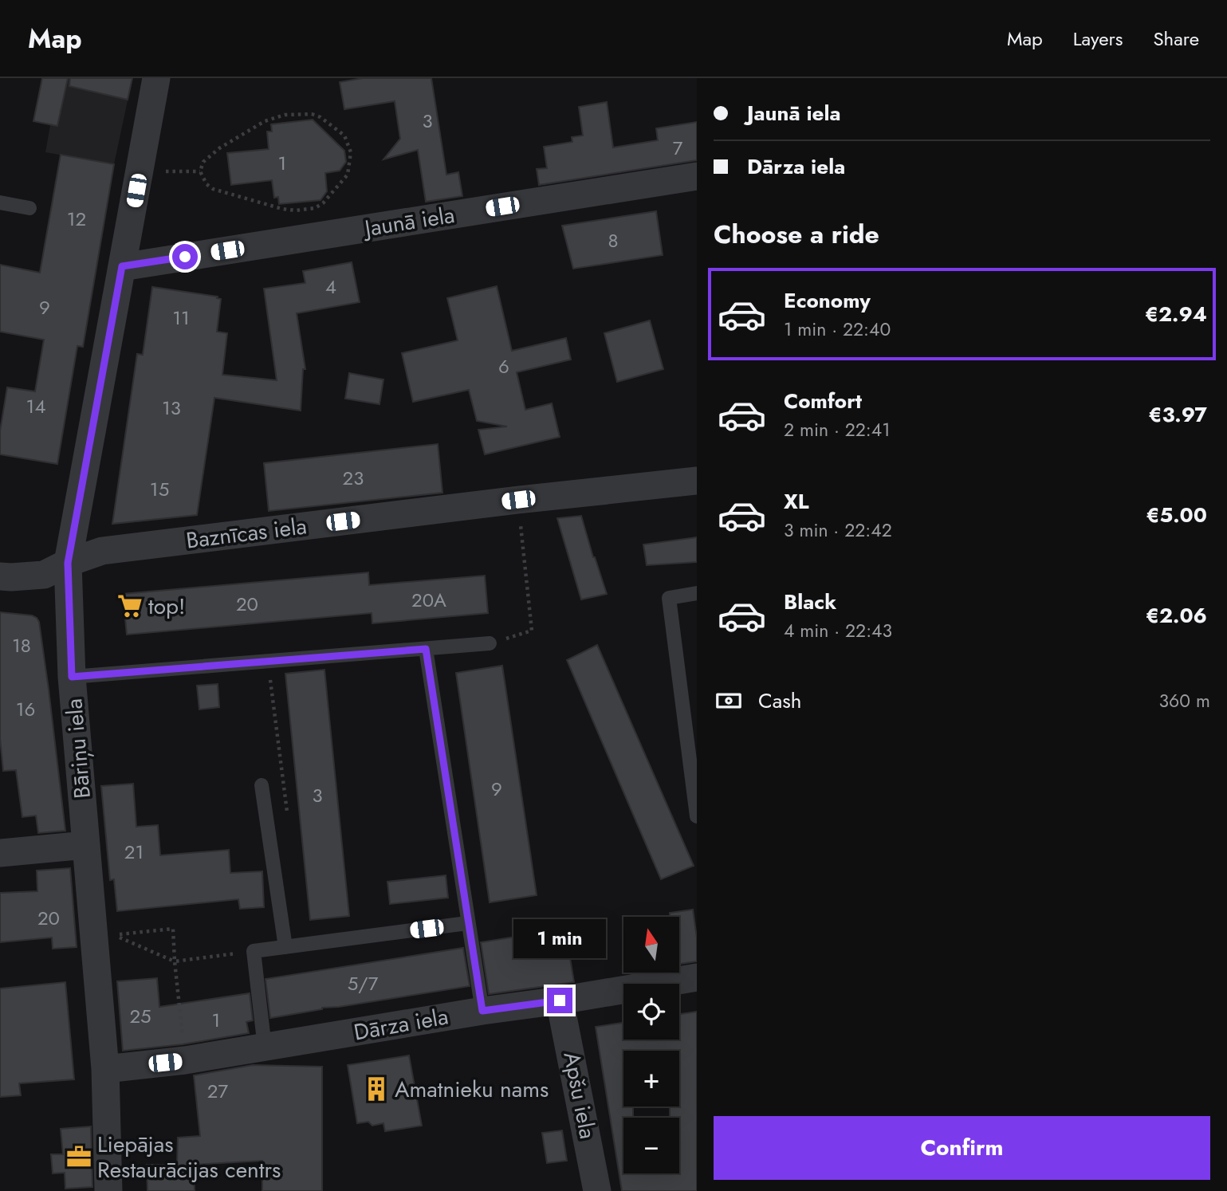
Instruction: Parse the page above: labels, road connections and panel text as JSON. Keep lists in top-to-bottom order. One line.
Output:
{"streets":{"street":["Jaunā iela","Baznīcas iela","Bāriņu iela","Dārza iela","Apšu iela"]},"crossings":[["Jaunā iela","Bāriņu iela"],["Baznīcas iela","Bāriņu iela"],["Bāriņu iela","Dārza iela"],["Dārza iela","Apšu iela"]],"places":{"supermarket":["top!"],"building":["Amatnieku nams"],"office":["Liepājas Restaurācijas centrs"]},"house_numbers":["3","7","1","12","8","4","9","11","6","14","13","23","15","20A","20","18","16","9","3","21","20","5/7","25","1","27"],"north":"top","page":{"header":"Map","nav":["Map","Layers","Share"],"banner":["Jaunā iela","Dārza iela"],"heading":"Choose a ride","list":[{"name":"Economy","note":"1 min · 22:40","value":"€2.94"},{"name":"Comfort","note":"2 min · 22:41","value":"€3.97"},{"name":"XL","note":"3 min · 22:42","value":"€5.00"},{"name":"Black","note":"4 min · 22:43","value":"€2.06"}],"pay":["Cash","360 m"],"map_buttons":["+","−"],"bubble":"1 min","buttons":"Confirm"}}
